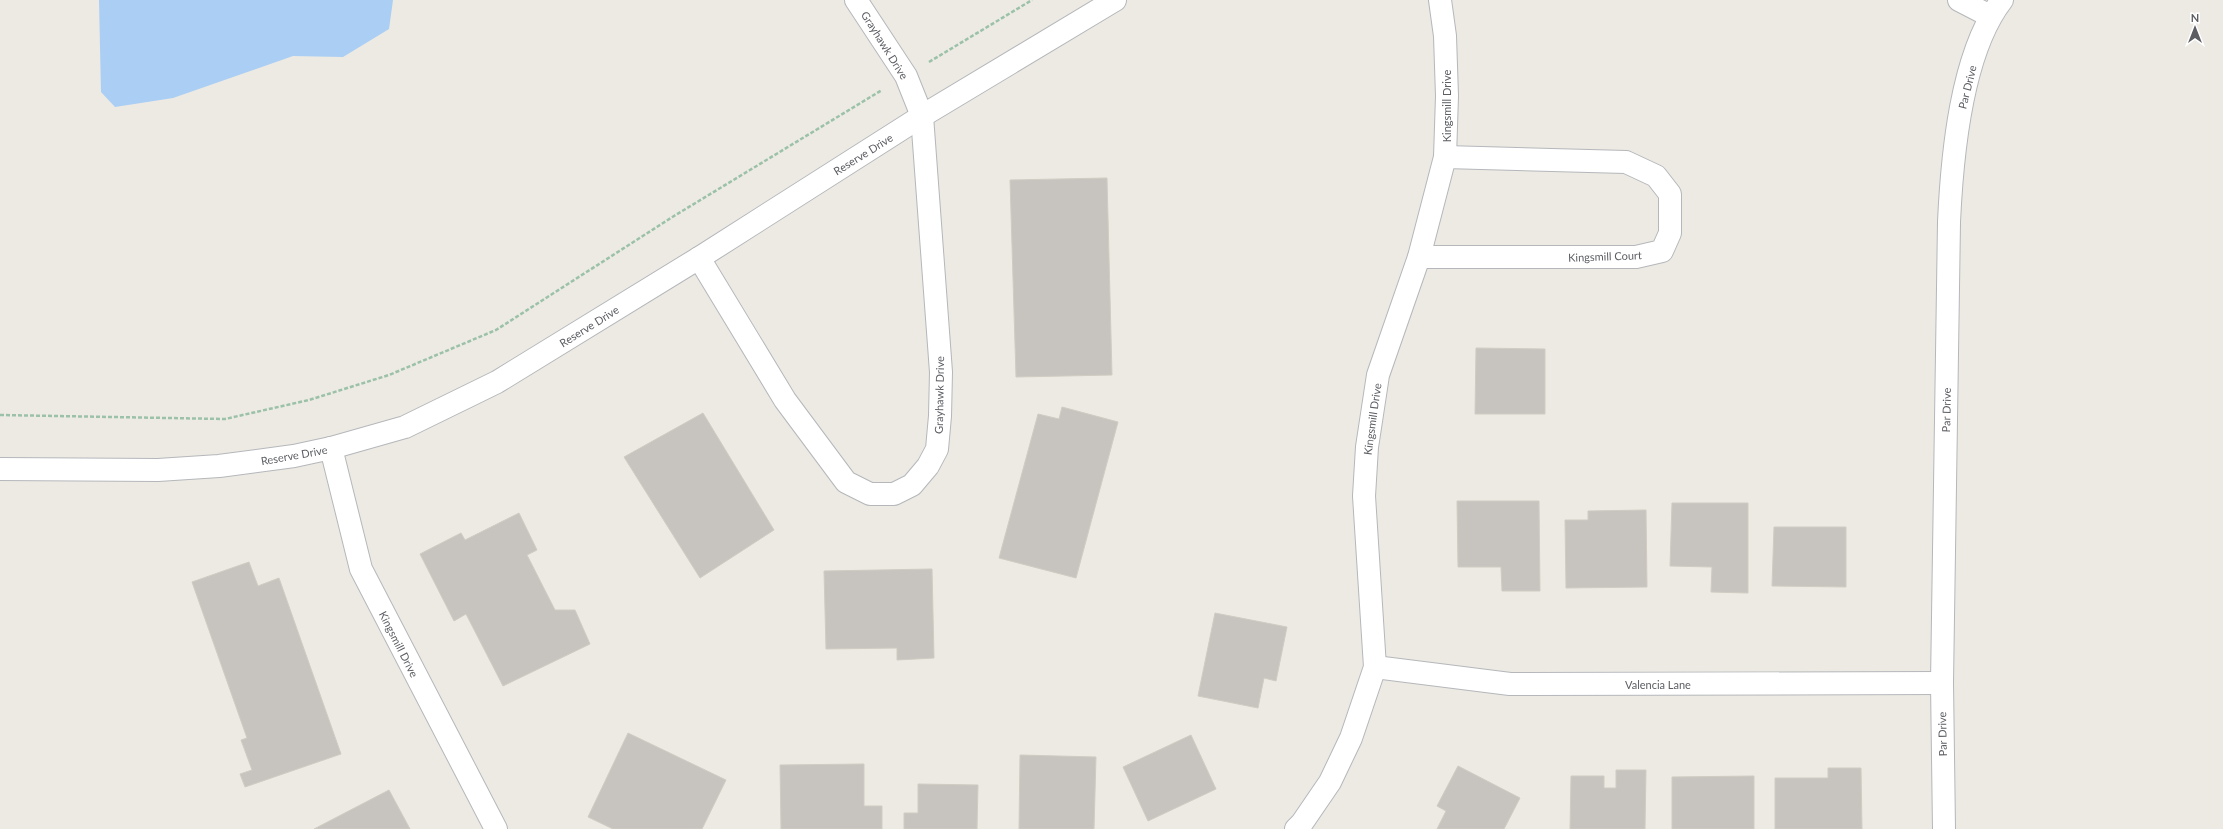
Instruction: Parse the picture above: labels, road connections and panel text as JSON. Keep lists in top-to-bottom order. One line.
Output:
{"streets":{"street":["Grayhawk Drive","Par Drive","Kingsmill Drive","Reserve Drive","Kingsmill Court","Valencia Lane"]},"crossings":[["Grayhawk Drive","Reserve Drive"],["Par Drive","Valencia Lane"],["Kingsmill Drive","Reserve Drive"],["Kingsmill Drive","Kingsmill Court"],["Kingsmill Drive","Valencia Lane"]],"north":"top"}
